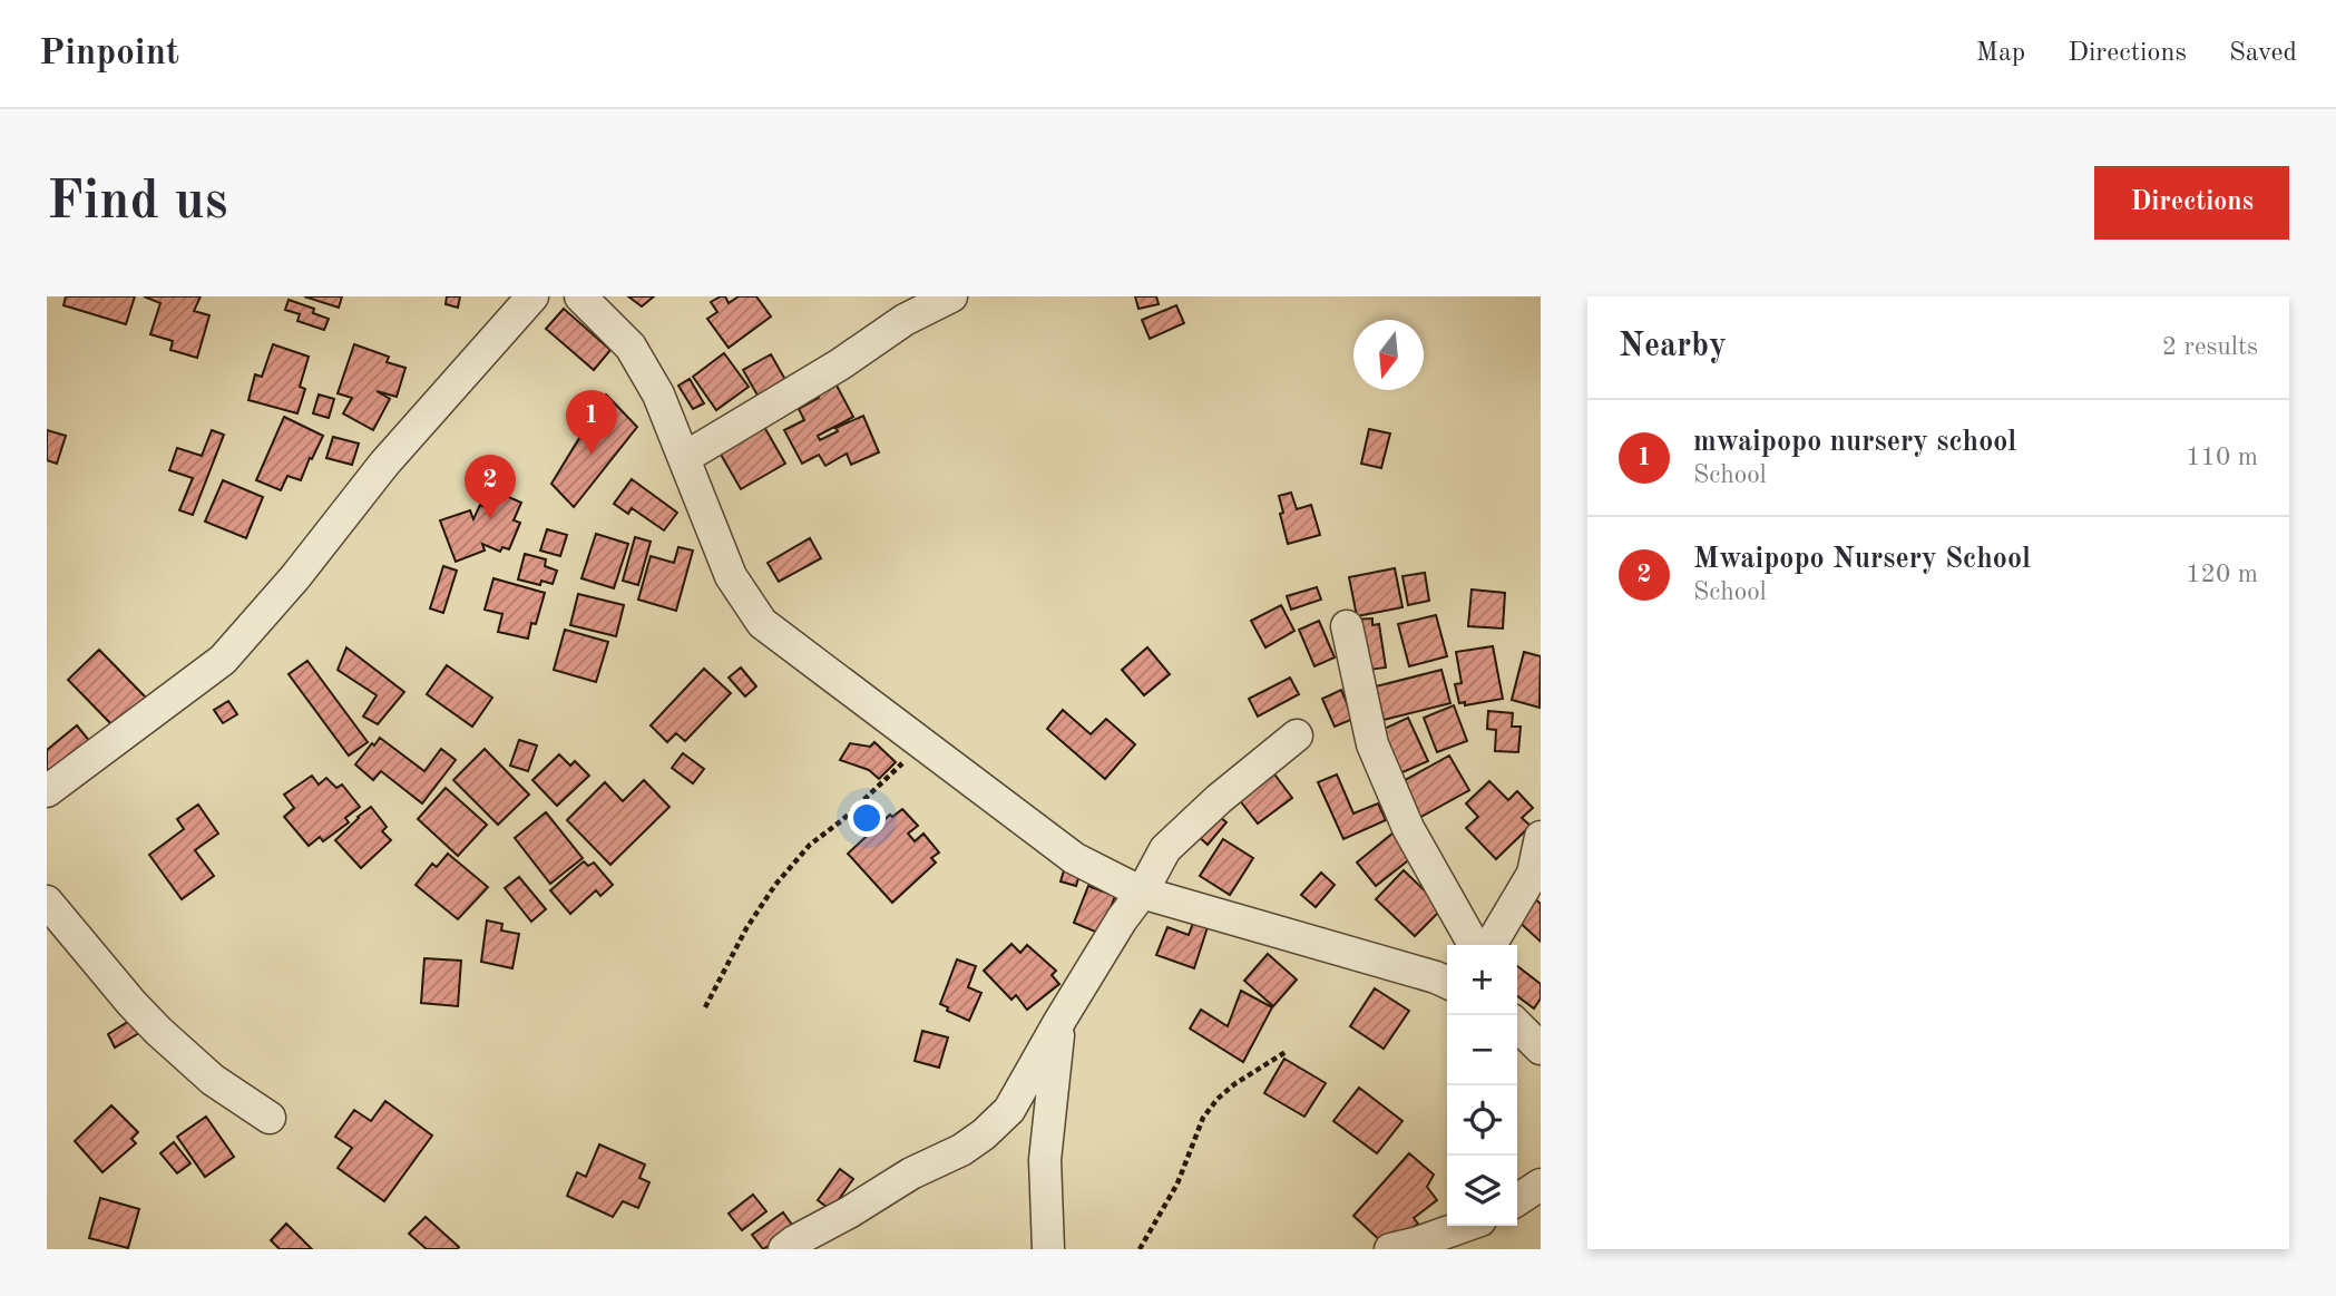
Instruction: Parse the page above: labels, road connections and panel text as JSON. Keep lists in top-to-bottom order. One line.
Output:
{"north":"bottom","page":{"header":"Pinpoint","nav":["Map","Directions","Saved"],"buttons":"Directions","title":"Find us","heading":["Nearby","2 results"],"pins":["1","2"],"list":[{"mark":"1","name":"mwaipopo nursery school","note":"School","value":"110 m"},{"mark":"2","name":"Mwaipopo Nursery School","note":"School","value":"120 m"}],"map_buttons":["+","−"]}}
